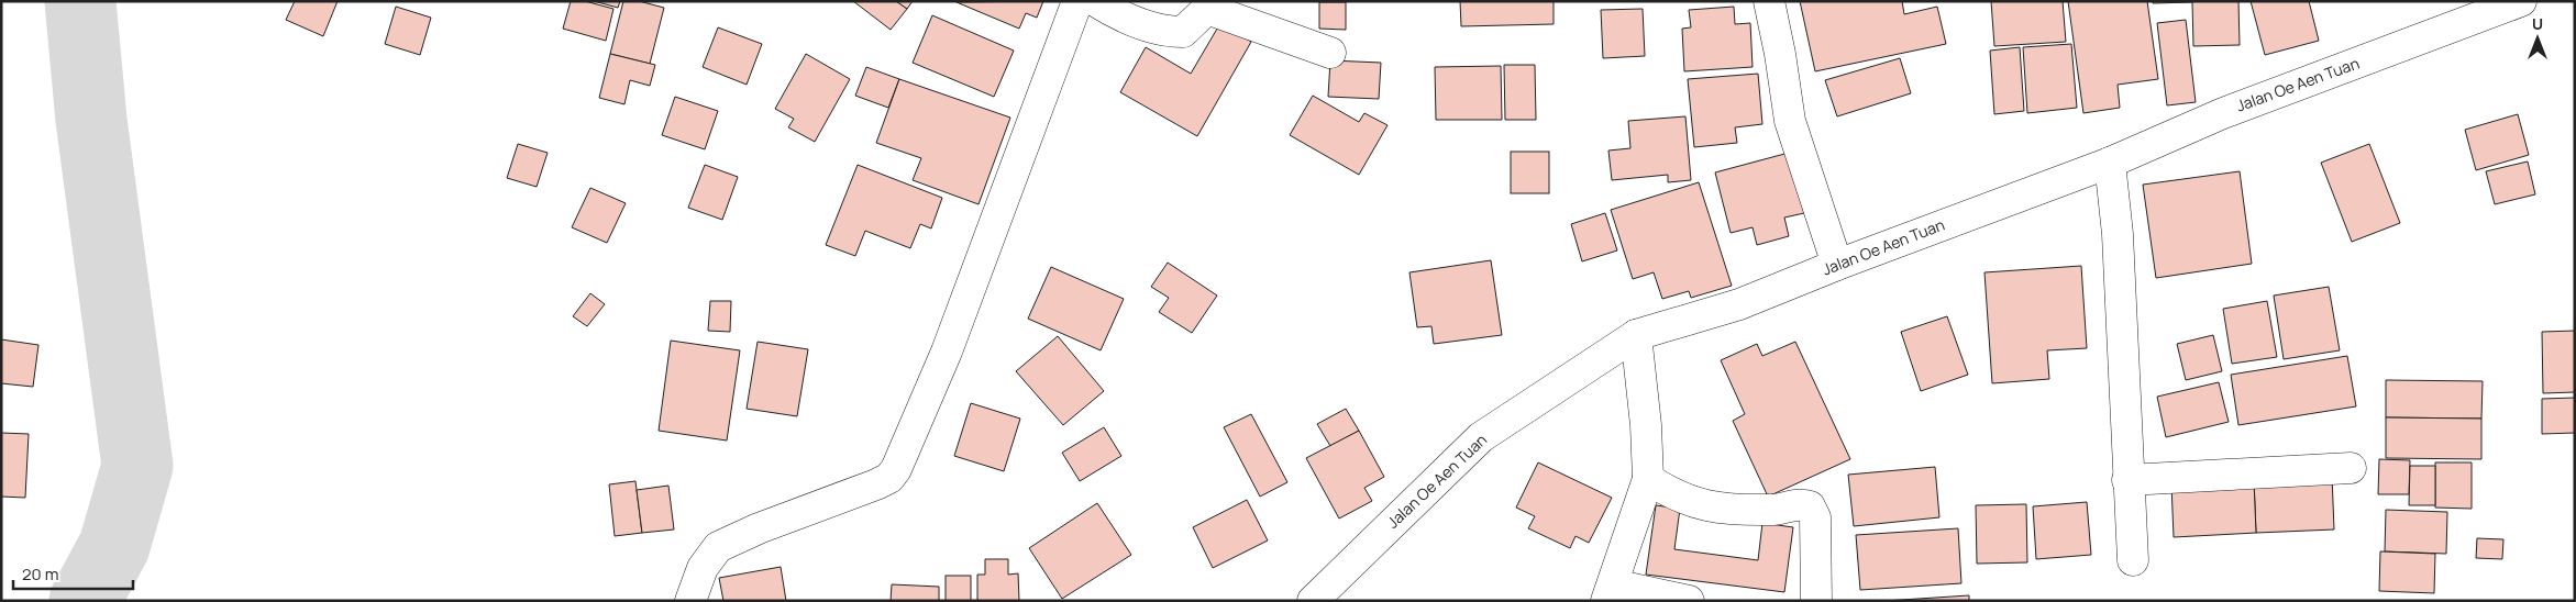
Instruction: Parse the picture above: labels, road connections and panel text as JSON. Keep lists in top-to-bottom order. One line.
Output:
{"streets":{"street":["Jalan Oe Aen Tuan"]},"scale_bar":"20 m","north":"top"}
